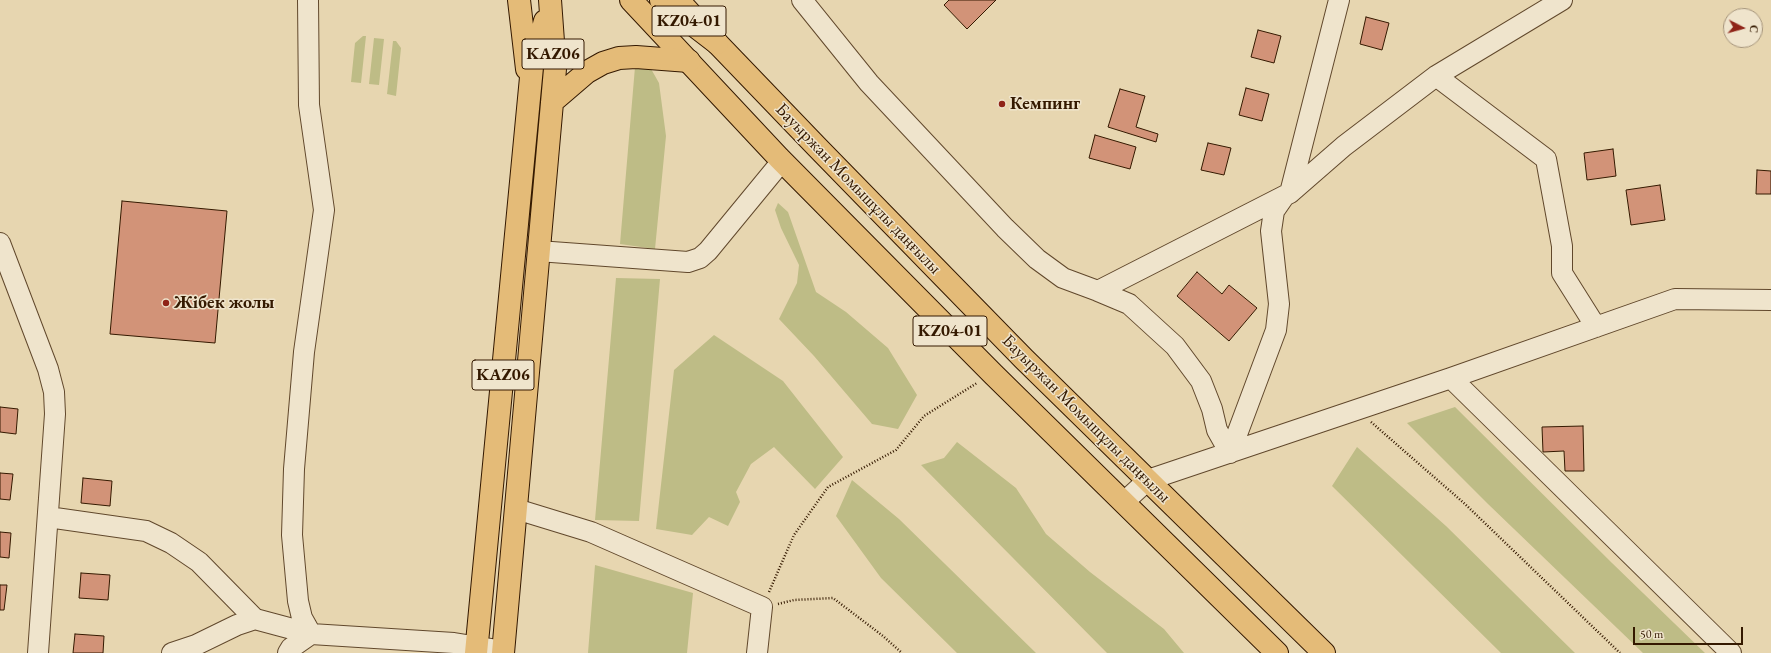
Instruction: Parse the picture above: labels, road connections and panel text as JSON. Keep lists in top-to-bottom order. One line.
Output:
{"streets":{"main road":["KZ04-01","KАZ06","Бауыржан Момышұлы даңғылы"]},"crossings":[["KZ04-01","Бауыржан Момышұлы даңғылы"]],"places":["Кемпинг","Жібек жолы"],"scale_bar":"50 m","north":"right"}
